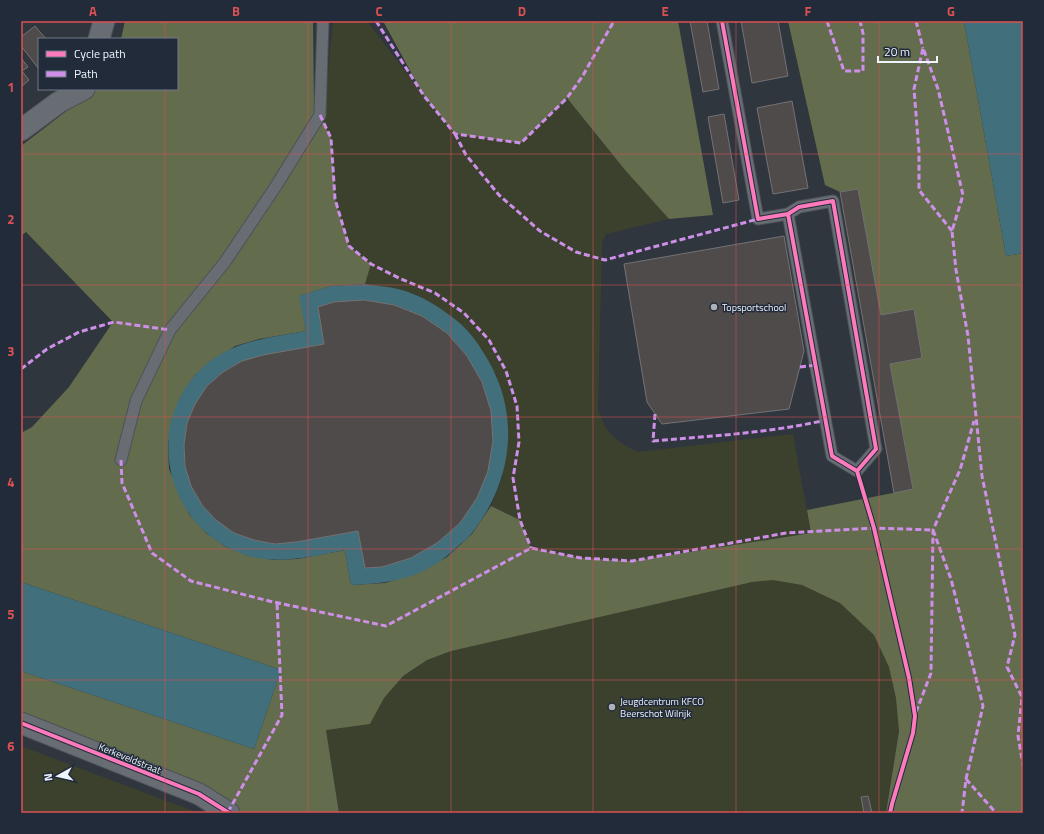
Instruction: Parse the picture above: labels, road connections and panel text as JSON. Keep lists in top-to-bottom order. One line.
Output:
{"streets":{"street":["Kerkeveldstraat"]},"places":["Topsportschool","Jeugdcentrum KFCO Beerschot Wilrijk"],"legend":["Cycle path","Path"],"scale_bar":"20 m","north":"left","grid":{"columns":["A","B","C","D","E","F","G"],"rows":["1","2","3","4","5","6"]}}
